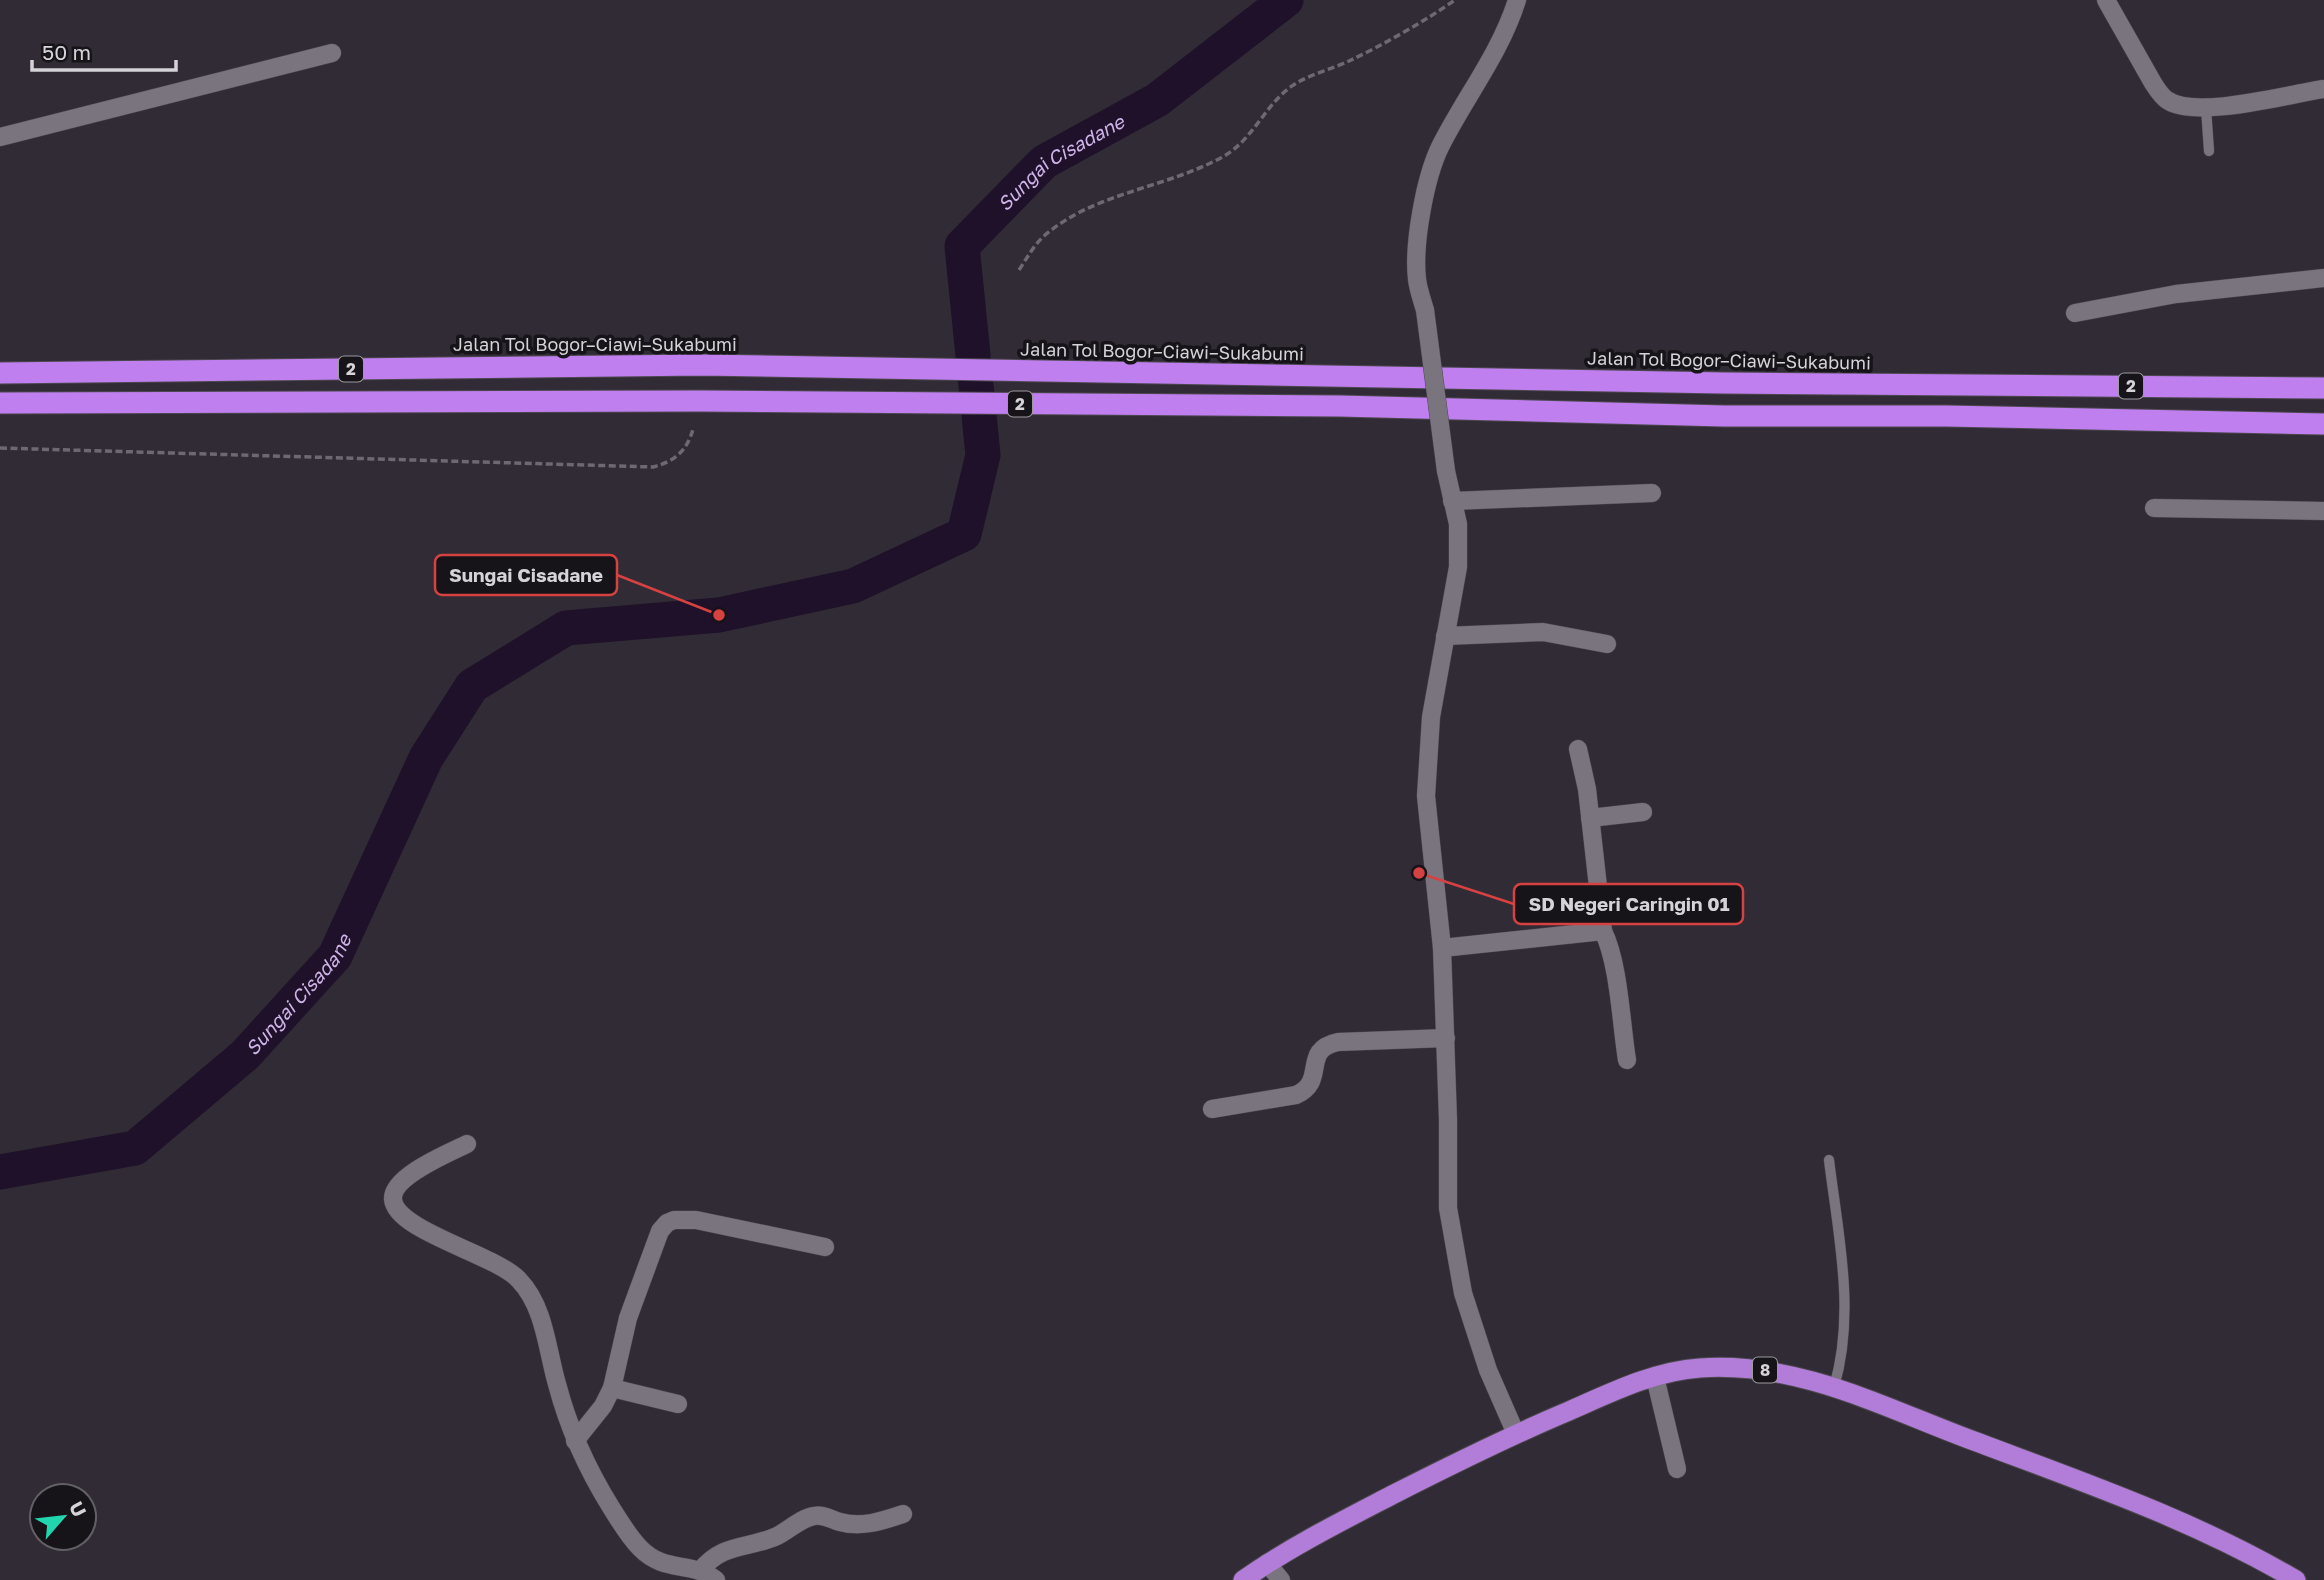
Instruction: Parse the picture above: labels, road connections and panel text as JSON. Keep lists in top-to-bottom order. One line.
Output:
{"streets":{"highway":["Jalan Tol Bogor–Ciawi–Sukabumi","2","8"]},"water":["Sungai Cisadane"],"places":["Sungai Cisadane","SD Negeri Caringin 01"],"scale_bar":"50 m","north":"top right"}
